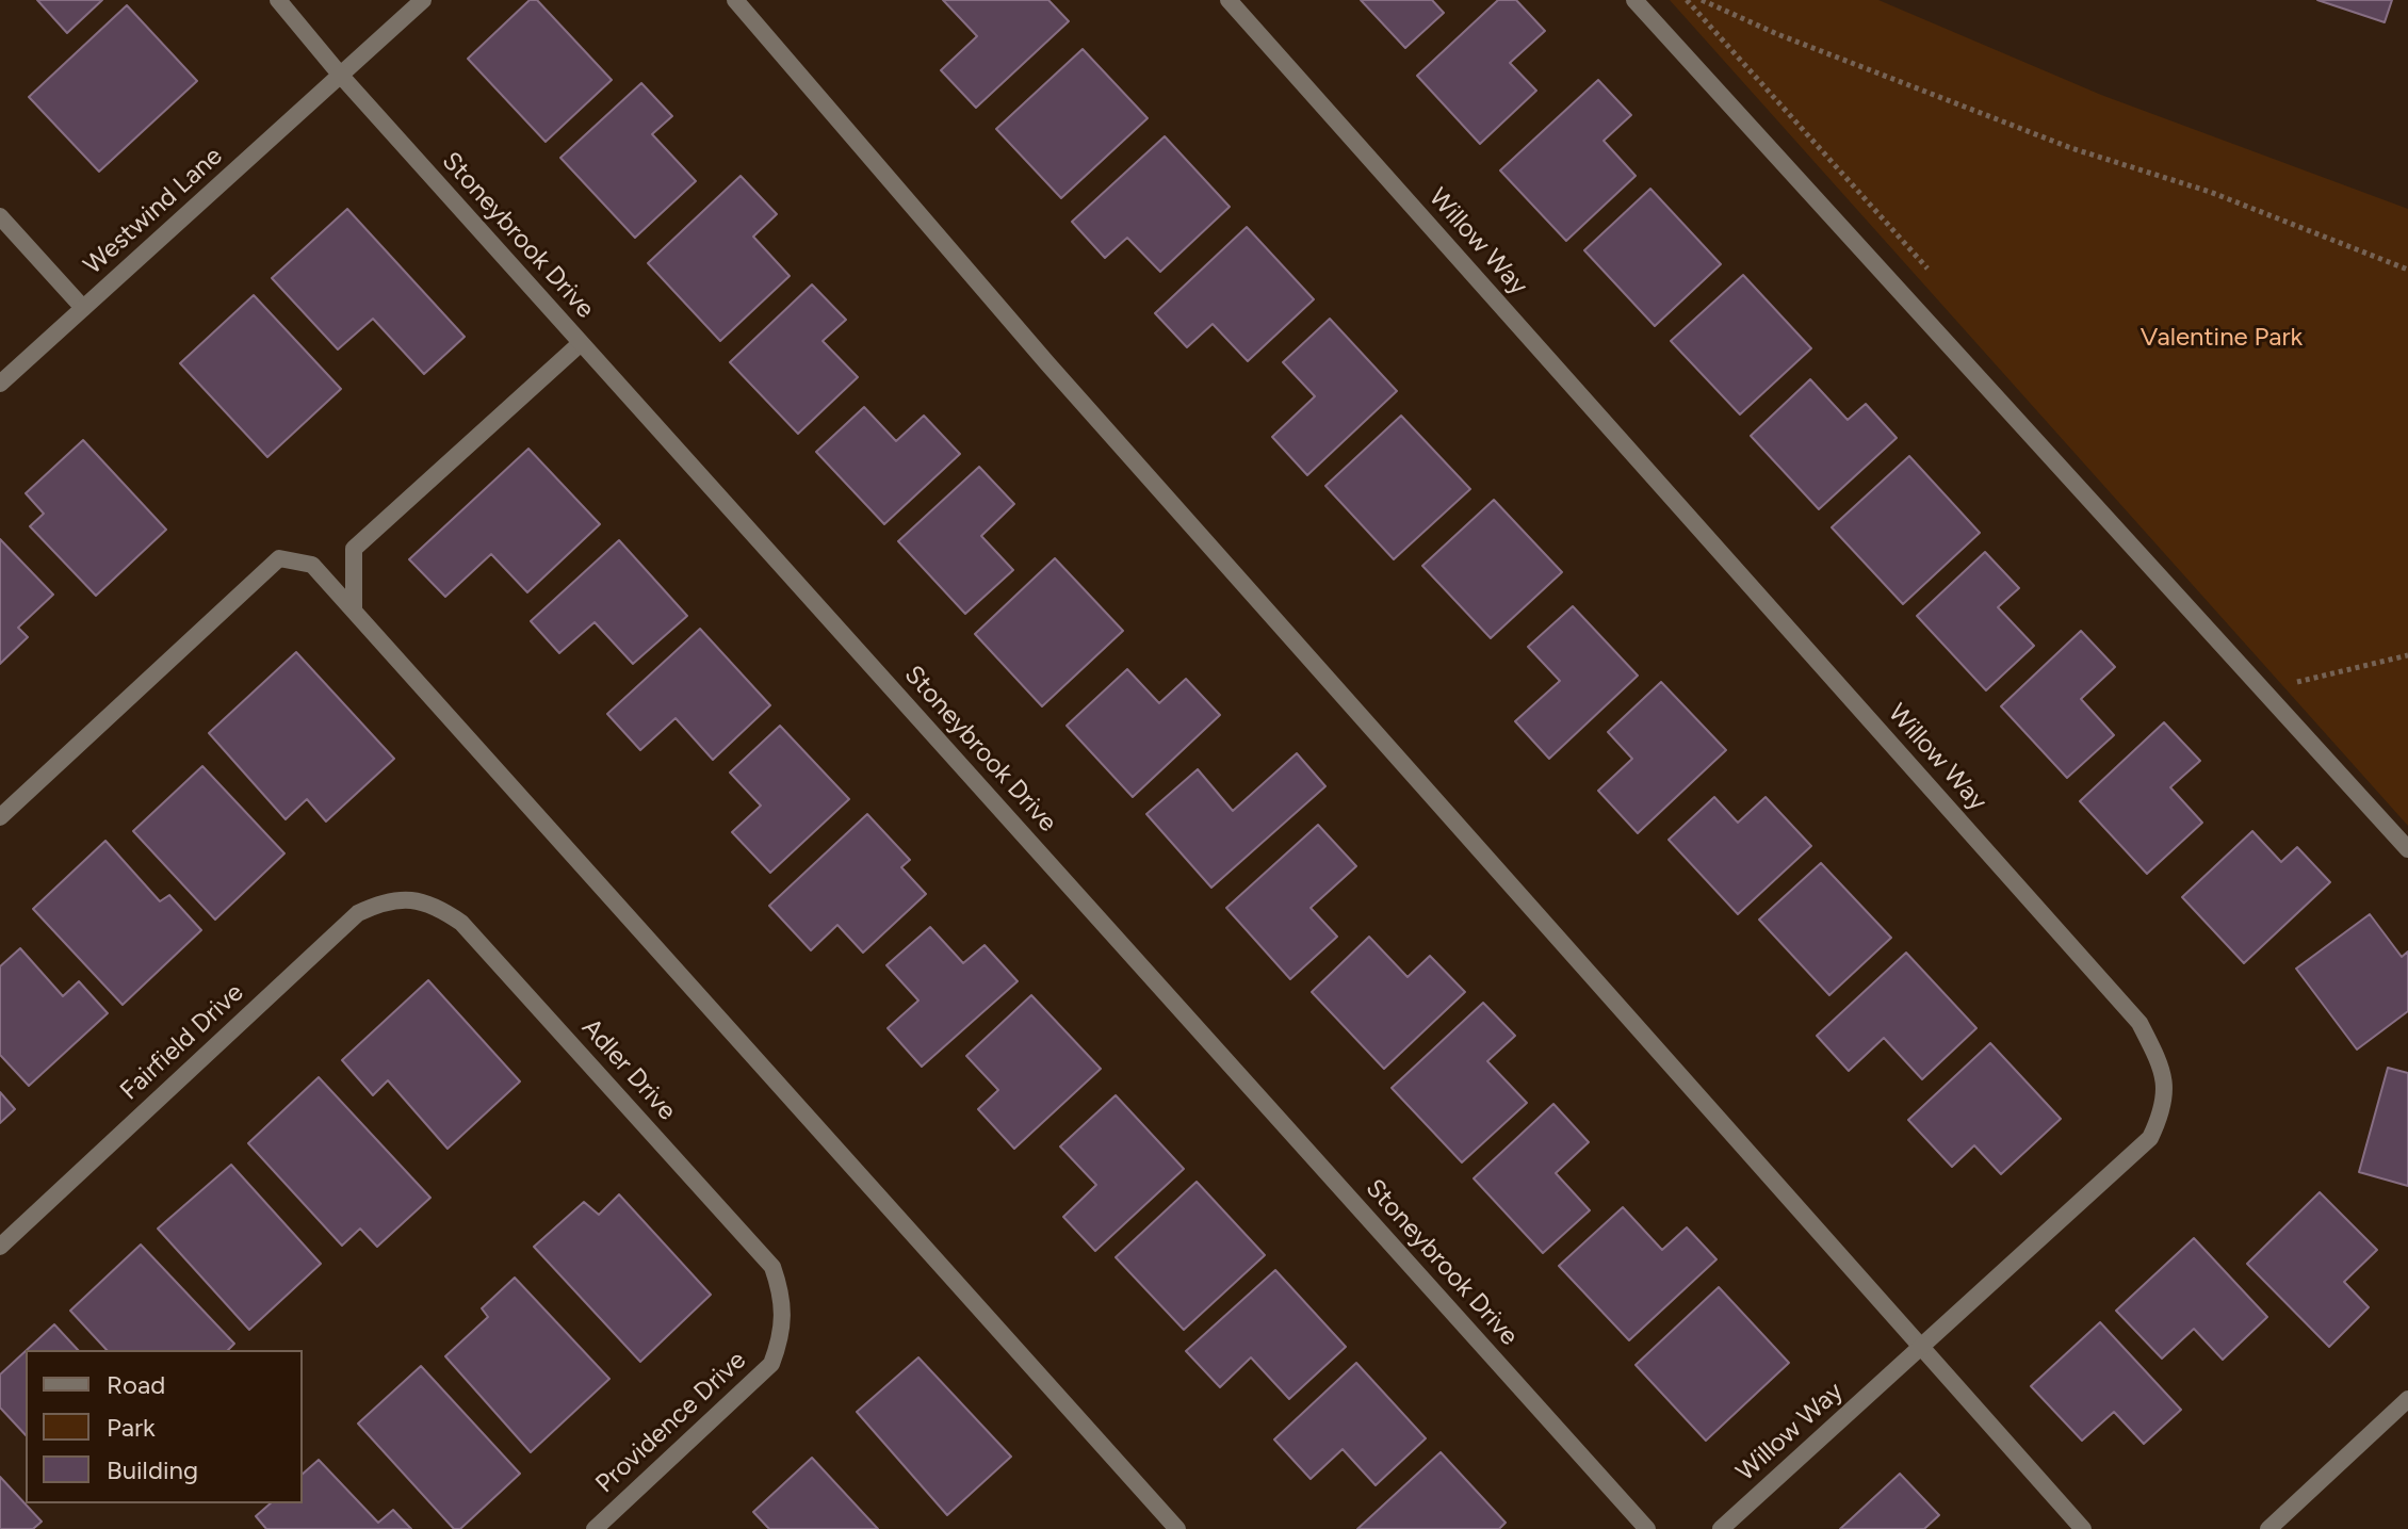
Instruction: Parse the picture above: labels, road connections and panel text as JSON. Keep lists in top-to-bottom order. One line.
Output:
{"streets":{"street":["Westwind Lane","Stoneybrook Drive","Willow Way","Fairfield Drive","Adler Drive","Providence Drive"]},"crossings":[["Westwind Lane","Stoneybrook Drive"],["Fairfield Drive","Adler Drive"],["Adler Drive","Providence Drive"]],"parks":["Valentine Park"],"legend":["Road","Park","Building"]}
